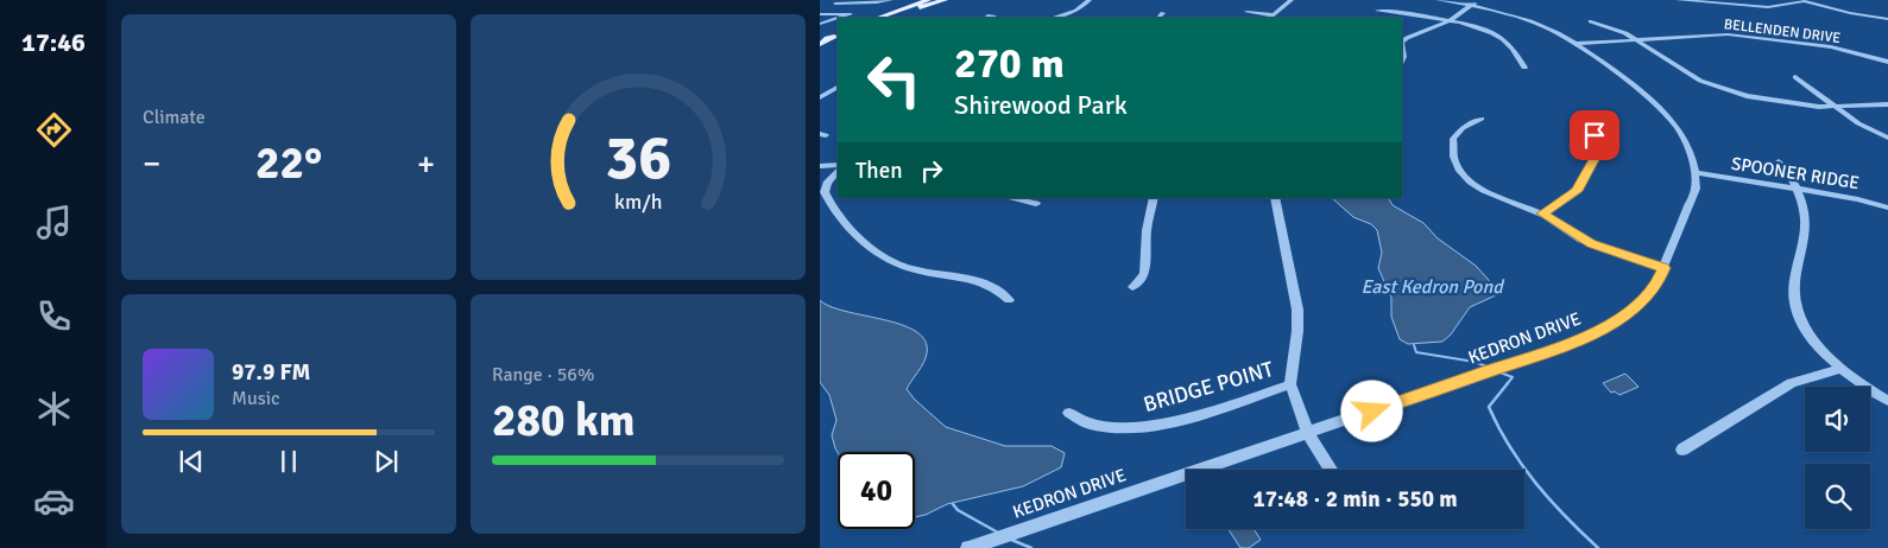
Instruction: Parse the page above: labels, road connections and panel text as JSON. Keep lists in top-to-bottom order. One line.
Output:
{"streets":{"street":["BELLENDEN DRIVE","SPOONER RIDGE","KEDRON DRIVE","BRIDGE POINT"]},"crossings":[["SPOONER RIDGE","KEDRON DRIVE"]],"water":["East Kedron Pond"],"page":{"tabs":"17:46","tile":["Climate",["Range · 56%","280 km"]],"turn":["270 m","Shirewood Park"],"heat":["−","22°","+"],"then":"Then","song":["97.9 FM","Music"],"limit":"40","trip":"17:48 · 2 min · 550 m","gauge":["36","km/h"]}}
